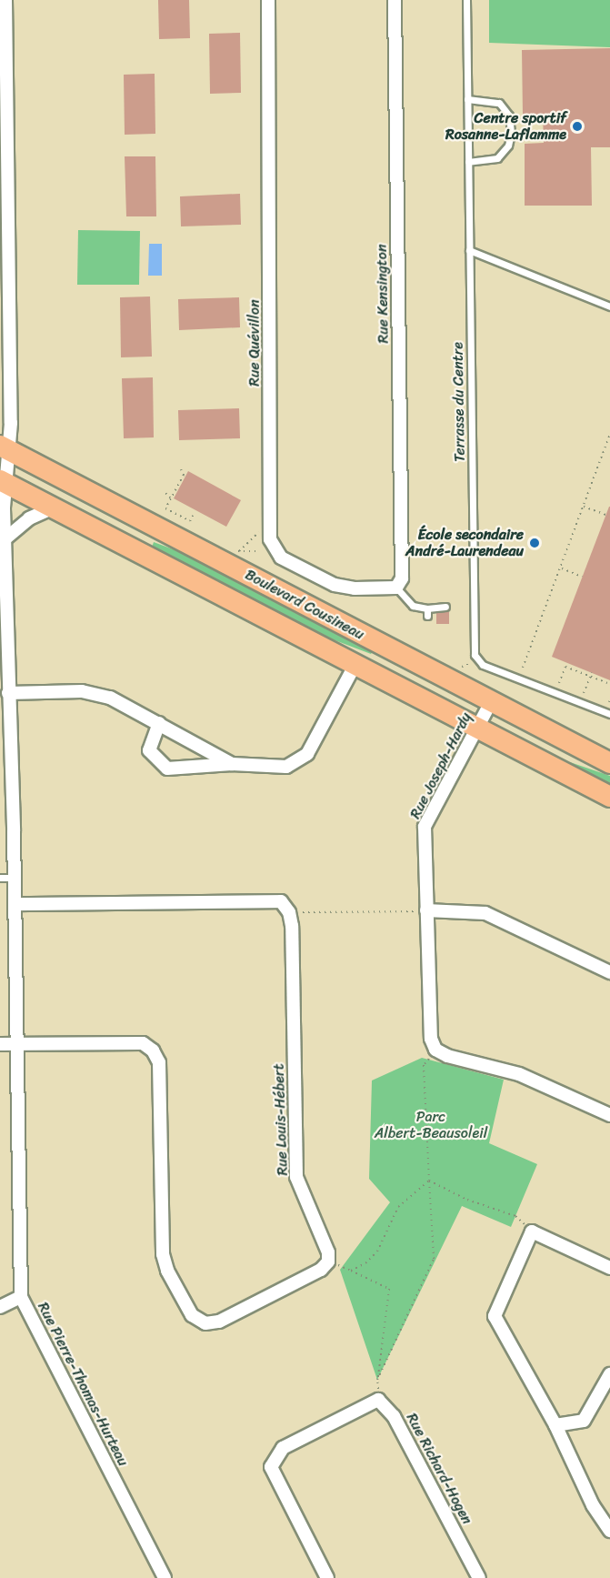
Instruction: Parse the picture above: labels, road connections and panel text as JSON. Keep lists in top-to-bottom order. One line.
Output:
{"streets":{"main road":["Boulevard Cousineau"],"street":["Rue Kensington","Rue Quévillon","Rue Joseph-Hardy","Rue Louis-Hébert","Rue Pierre-Thomas-Hurteau","Rue Richard-Hogen"],"lane":["Terrasse du Centre"]},"crossings":[["Rue Kensington","Rue Quévillon"],["Boulevard Cousineau","Rue Joseph-Hardy"],["Boulevard Cousineau","Rue Pierre-Thomas-Hurteau"]],"parks":["Parc Albert-Beausoleil"],"places":["Centre sportif Rosanne-Laflamme","École secondaire André-Laurendeau"]}
